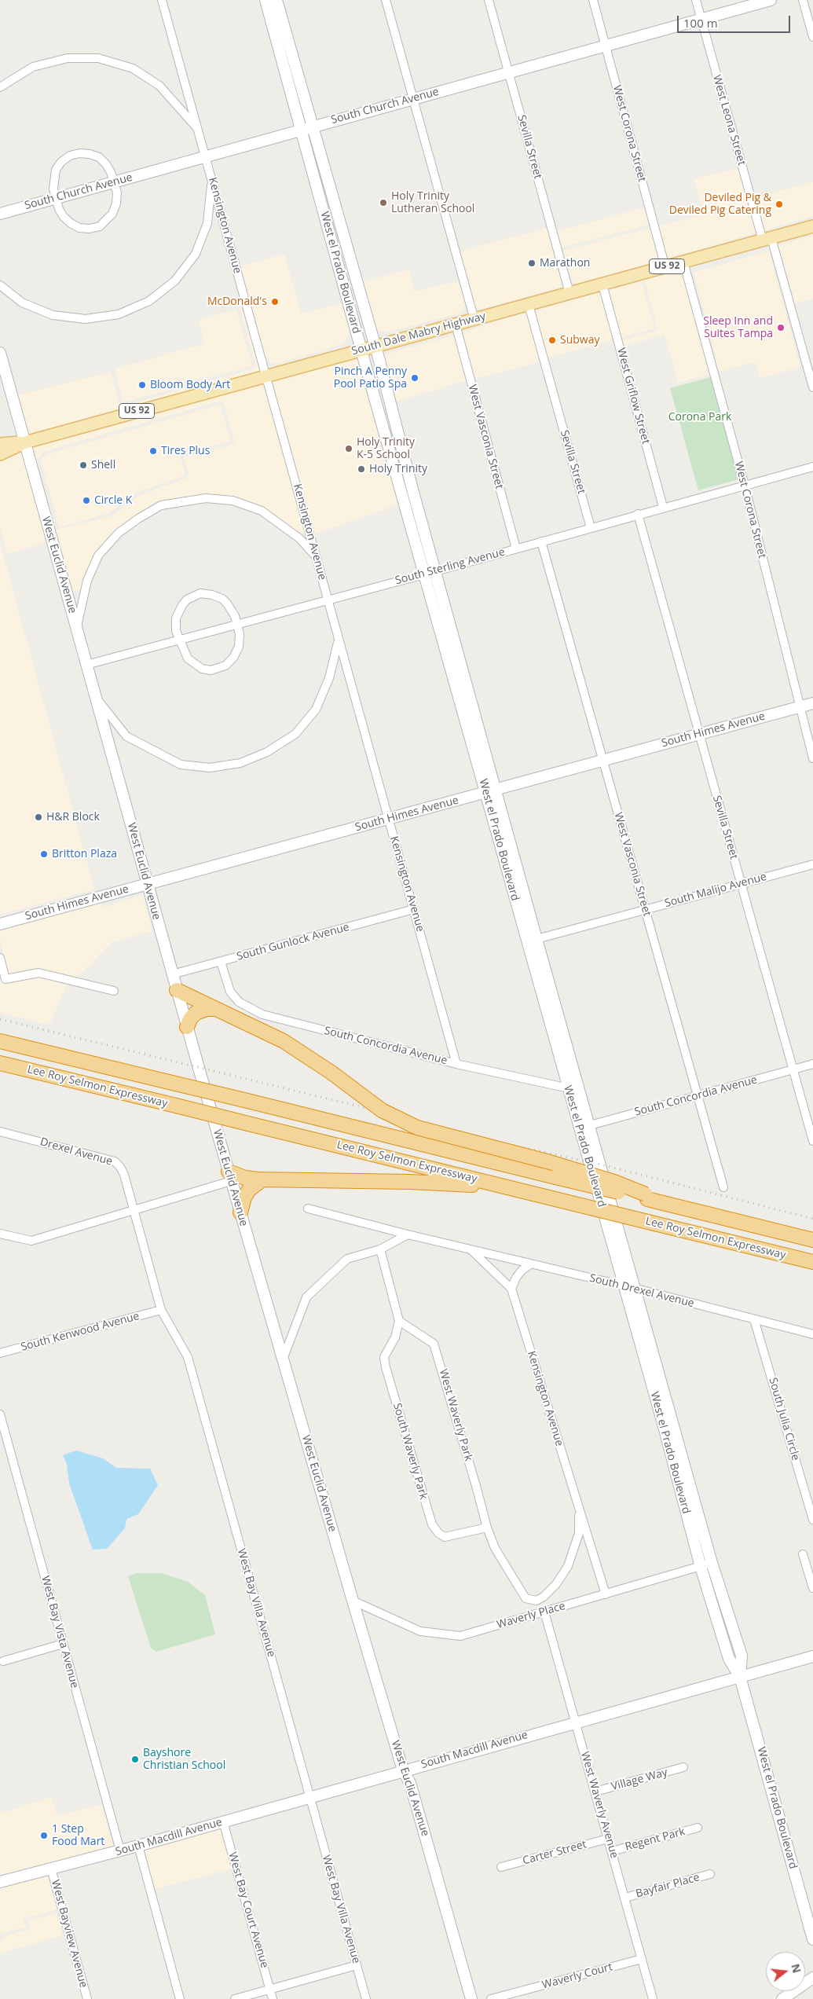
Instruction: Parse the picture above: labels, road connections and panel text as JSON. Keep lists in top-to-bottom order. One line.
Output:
{"streets":{"highway":["Lee Roy Selmon Expressway"],"main road":["US 92","South Dale Mabry Highway"],"street":["South Church Avenue","West Leona Street","West Corona Street","Sevilla Street","Kensington Avenue","West el Prado Boulevard","West Griflow Street","West Vasconia Street","West Euclid Avenue","South Sterling Avenue","South Himes Avenue","South Malijo Avenue","South Gunlock Avenue","South Concordia Avenue","Drexel Avenue","South Drexel Avenue","South Kenwood Avenue","West Waverly Park","South Julia Circle","South Waverly Park","West Bay Villa Avenue","Waverly Place","West Bay Vista Avenue","South Macdill Avenue","Village Way","West Waverly Avenue","Regent Park","Carter Street","Bayfair Place","West Bay Court Avenue","West Bayview Avenue","Waverly Court"]},"crossings":[["South Church Avenue","West Leona Street"],["South Church Avenue","West Corona Street"],["South Church Avenue","Sevilla Street"],["South Church Avenue","Kensington Avenue"],["South Church Avenue","West el Prado Boulevard"],["West Leona Street","South Dale Mabry Highway"],["West Corona Street","South Dale Mabry Highway"],["West Corona Street","South Sterling Avenue"],["West Corona Street","South Himes Avenue"],["Sevilla Street","South Dale Mabry Highway"],["Sevilla Street","South Sterling Avenue"],["Sevilla Street","South Himes Avenue"],["Sevilla Street","South Malijo Avenue"],["Sevilla Street","South Concordia Avenue"],["Kensington Avenue","South Dale Mabry Highway"],["Kensington Avenue","South Sterling Avenue"],["Kensington Avenue","South Himes Avenue"],["Kensington Avenue","South Gunlock Avenue"],["Kensington Avenue","South Concordia Avenue"],["Kensington Avenue","South Drexel Avenue"],["Kensington Avenue","Waverly Place"],["Kensington Avenue","West Waverly Avenue"],["West el Prado Boulevard","South Dale Mabry Highway"],["West el Prado Boulevard","South Sterling Avenue"],["West el Prado Boulevard","South Himes Avenue"],["West el Prado Boulevard","South Malijo Avenue"],["West el Prado Boulevard","South Concordia Avenue"],["West el Prado Boulevard","South Drexel Avenue"],["West el Prado Boulevard","Waverly Place"],["West el Prado Boulevard","South Macdill Avenue"],["South Dale Mabry Highway","West Griflow Street"],["South Dale Mabry Highway","West Vasconia Street"],["South Dale Mabry Highway","West Euclid Avenue"],["West Griflow Street","South Sterling Avenue"],["West Vasconia Street","South Sterling Avenue"],["West Vasconia Street","South Himes Avenue"],["West Vasconia Street","South Malijo Avenue"],["West Vasconia Street","South Concordia Avenue"],["West Euclid Avenue","South Sterling Avenue"],["West Euclid Avenue","South Himes Avenue"],["West Euclid Avenue","South Gunlock Avenue"],["West Euclid Avenue","Waverly Place"],["West Euclid Avenue","South Macdill Avenue"],["South Gunlock Avenue","South Concordia Avenue"],["Drexel Avenue","West Bay Villa Avenue"],["South Drexel Avenue","South Julia Circle"],["South Kenwood Avenue","West Bay Villa Avenue"],["West Waverly Park","South Waverly Park"],["West Bay Villa Avenue","South Macdill Avenue"],["Waverly Place","West Waverly Avenue"],["West Bay Vista Avenue","South Macdill Avenue"],["South Macdill Avenue","West Waverly Avenue"],["South Macdill Avenue","West Bay Court Avenue"],["South Macdill Avenue","West Bayview Avenue"],["Village Way","West Waverly Avenue"],["West Waverly Avenue","Regent Park"],["West Waverly Avenue","Carter Street"],["West Waverly Avenue","Bayfair Place"],["West Waverly Avenue","Waverly Court"]],"parks":["Corona Park"],"places":["Holy Trinity Lutheran School","Deviled Pig & Deviled Pig Catering","Marathon","McDonald's","Sleep Inn and Suites Tampa","Subway","Pinch A Penny Pool Patio Spa","Bloom Body Art","Holy Trinity K-5 School","Tires Plus","Shell","Holy Trinity","Circle K","H&R Block","Britton Plaza","Bayshore Christian School","1 Step Food Mart"],"scale_bar":"100 m","north":"right"}
